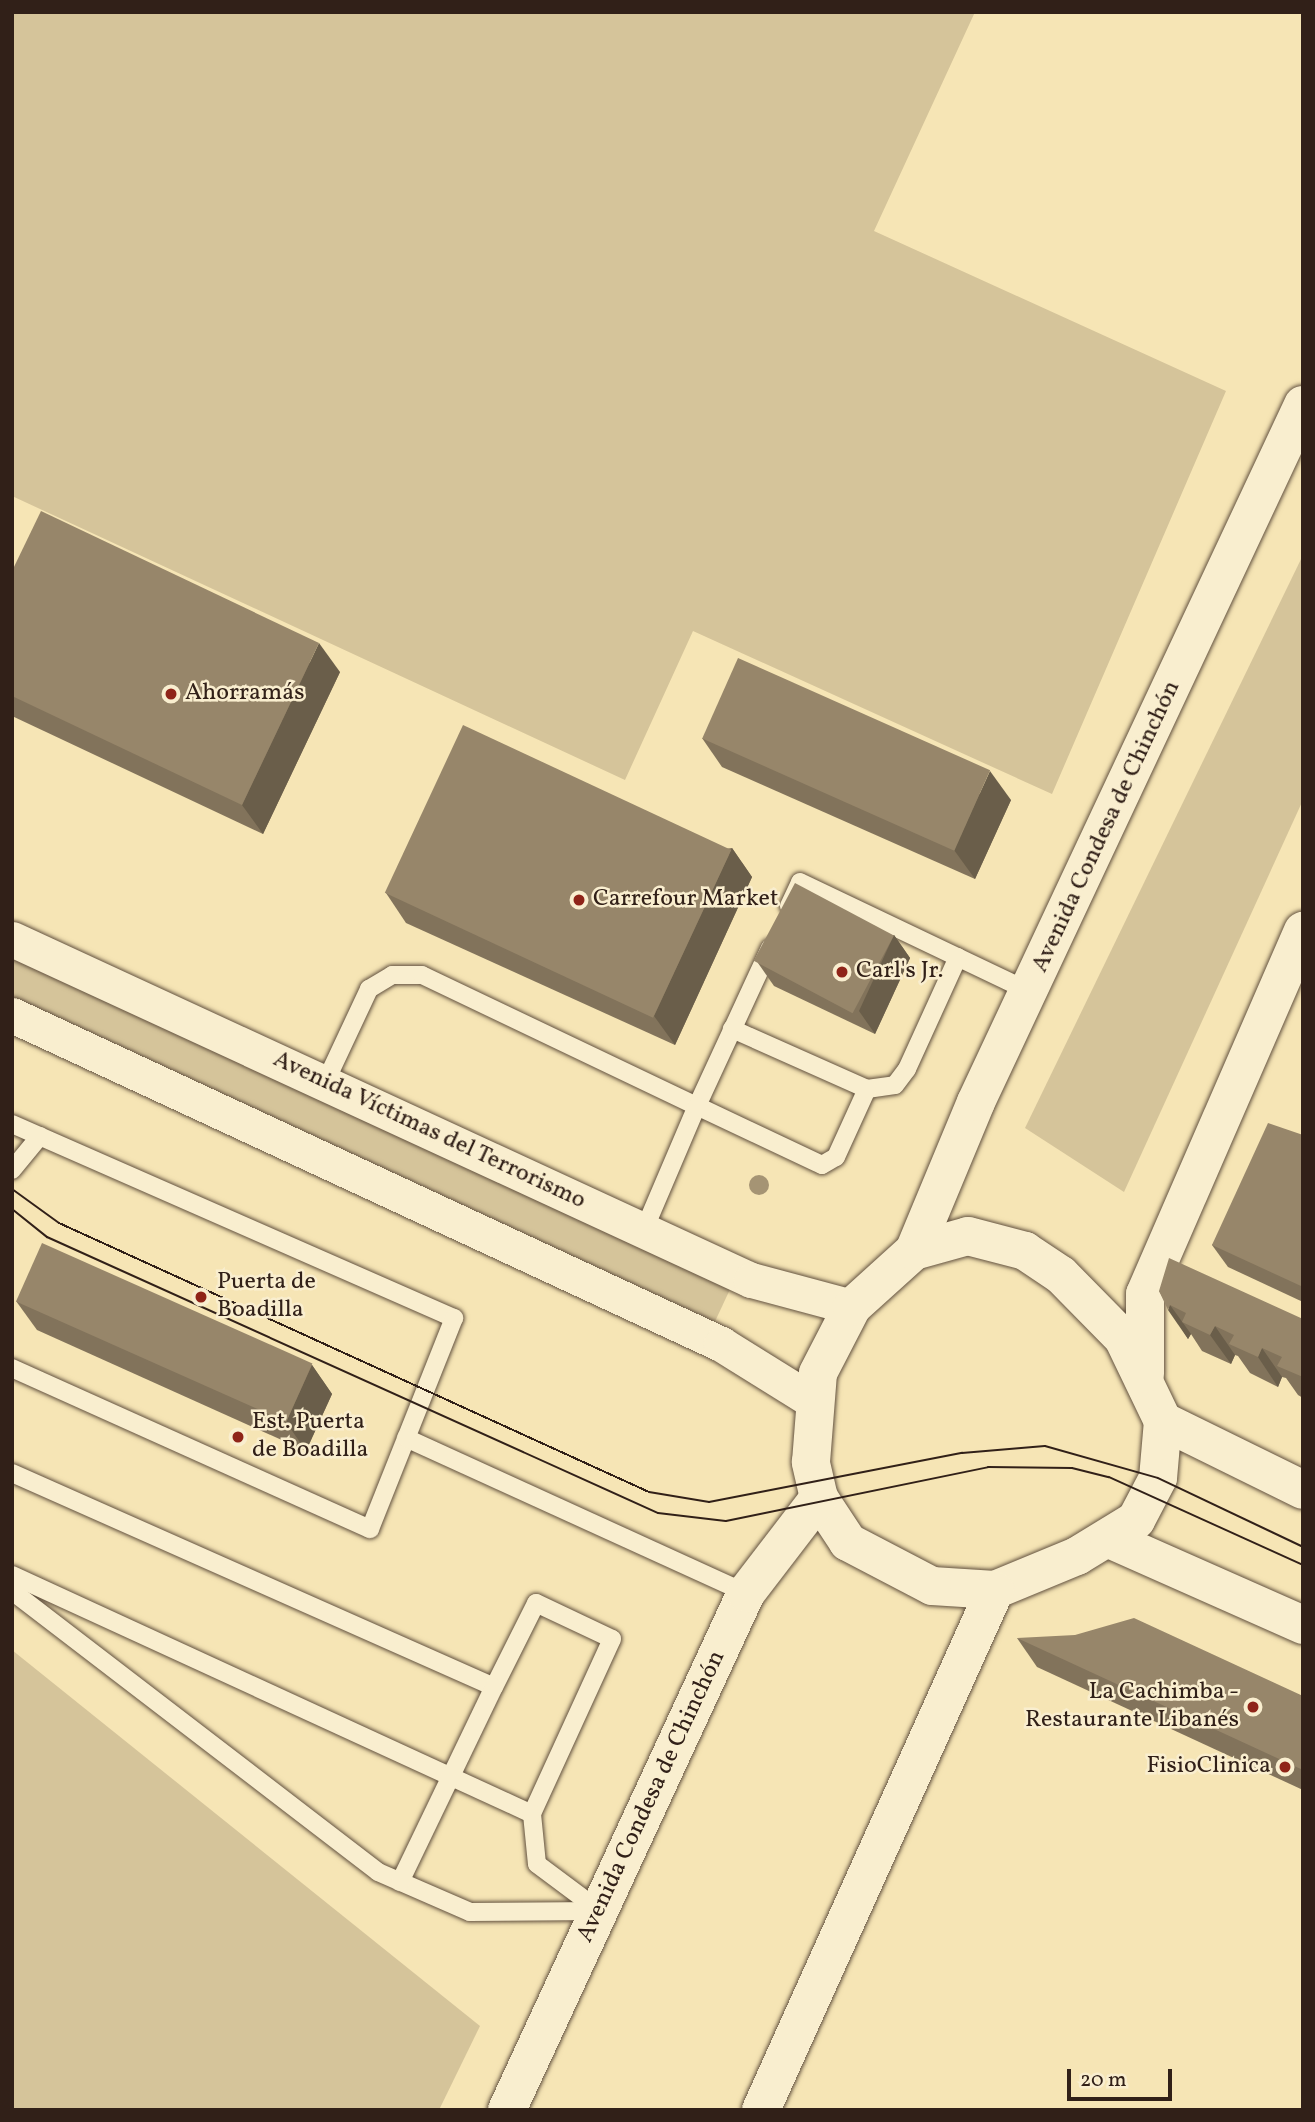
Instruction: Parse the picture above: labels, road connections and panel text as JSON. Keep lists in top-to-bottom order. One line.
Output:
{"streets":{"street":["Avenida Condesa de Chinchón","Avenida Víctimas del Terrorismo"]},"places":["Ahorramás","Carrefour Market","Carl's Jr.","Puerta de Boadilla","Est. Puerta de Boadilla","La Cachimba - Restaurante Libanés","FisioClinica"],"scale_bar":"20 m"}
